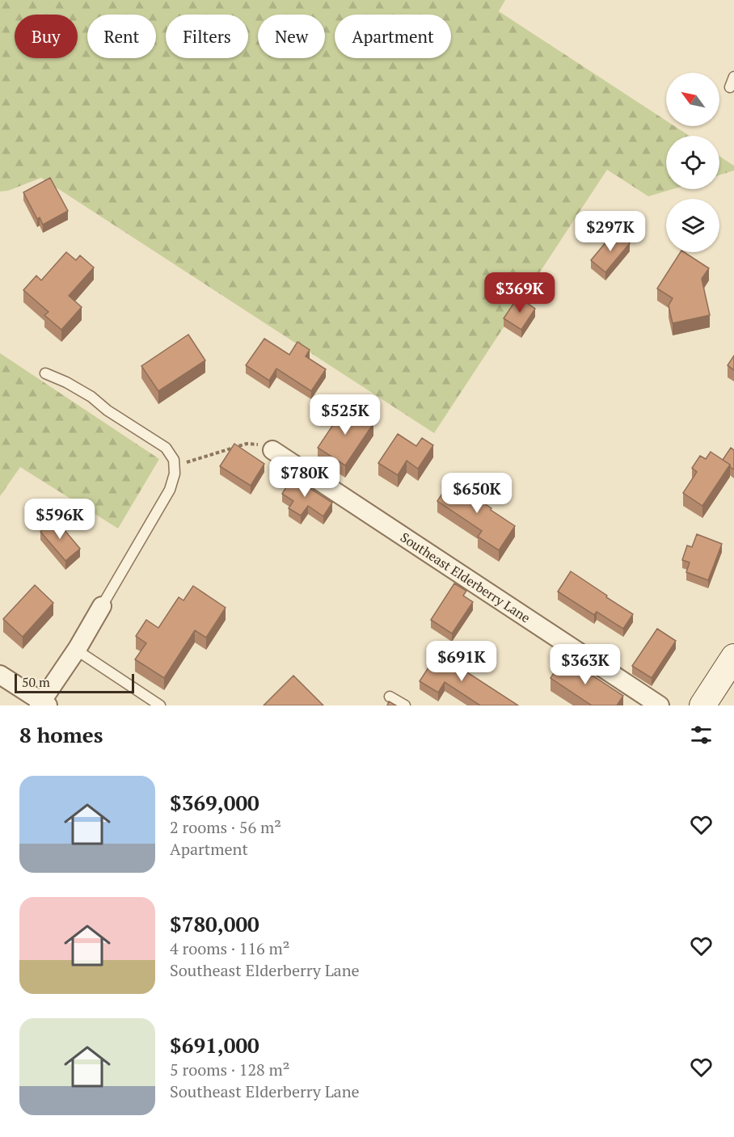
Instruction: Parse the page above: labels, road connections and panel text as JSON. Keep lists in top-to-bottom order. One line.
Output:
{"streets":{"street":["Southeast Elderberry Lane"]},"scale_bar":"50 m","north":"top left","page":{"chip":["Buy","Rent","Filters","New","Apartment"],"price":["$297K","$369K","$525K","$780K","$650K","$596K","$691K","$363K"],"scale":"50 m","heading":"8 homes","list":[{"name":"$369,000","note":"2 rooms · 56 m² · Apartment"},{"name":"$780,000","note":"4 rooms · 116 m² · Southeast Elderberry Lane"},{"name":"$691,000","note":"5 rooms · 128 m² · Southeast Elderberry Lane"}]}}
